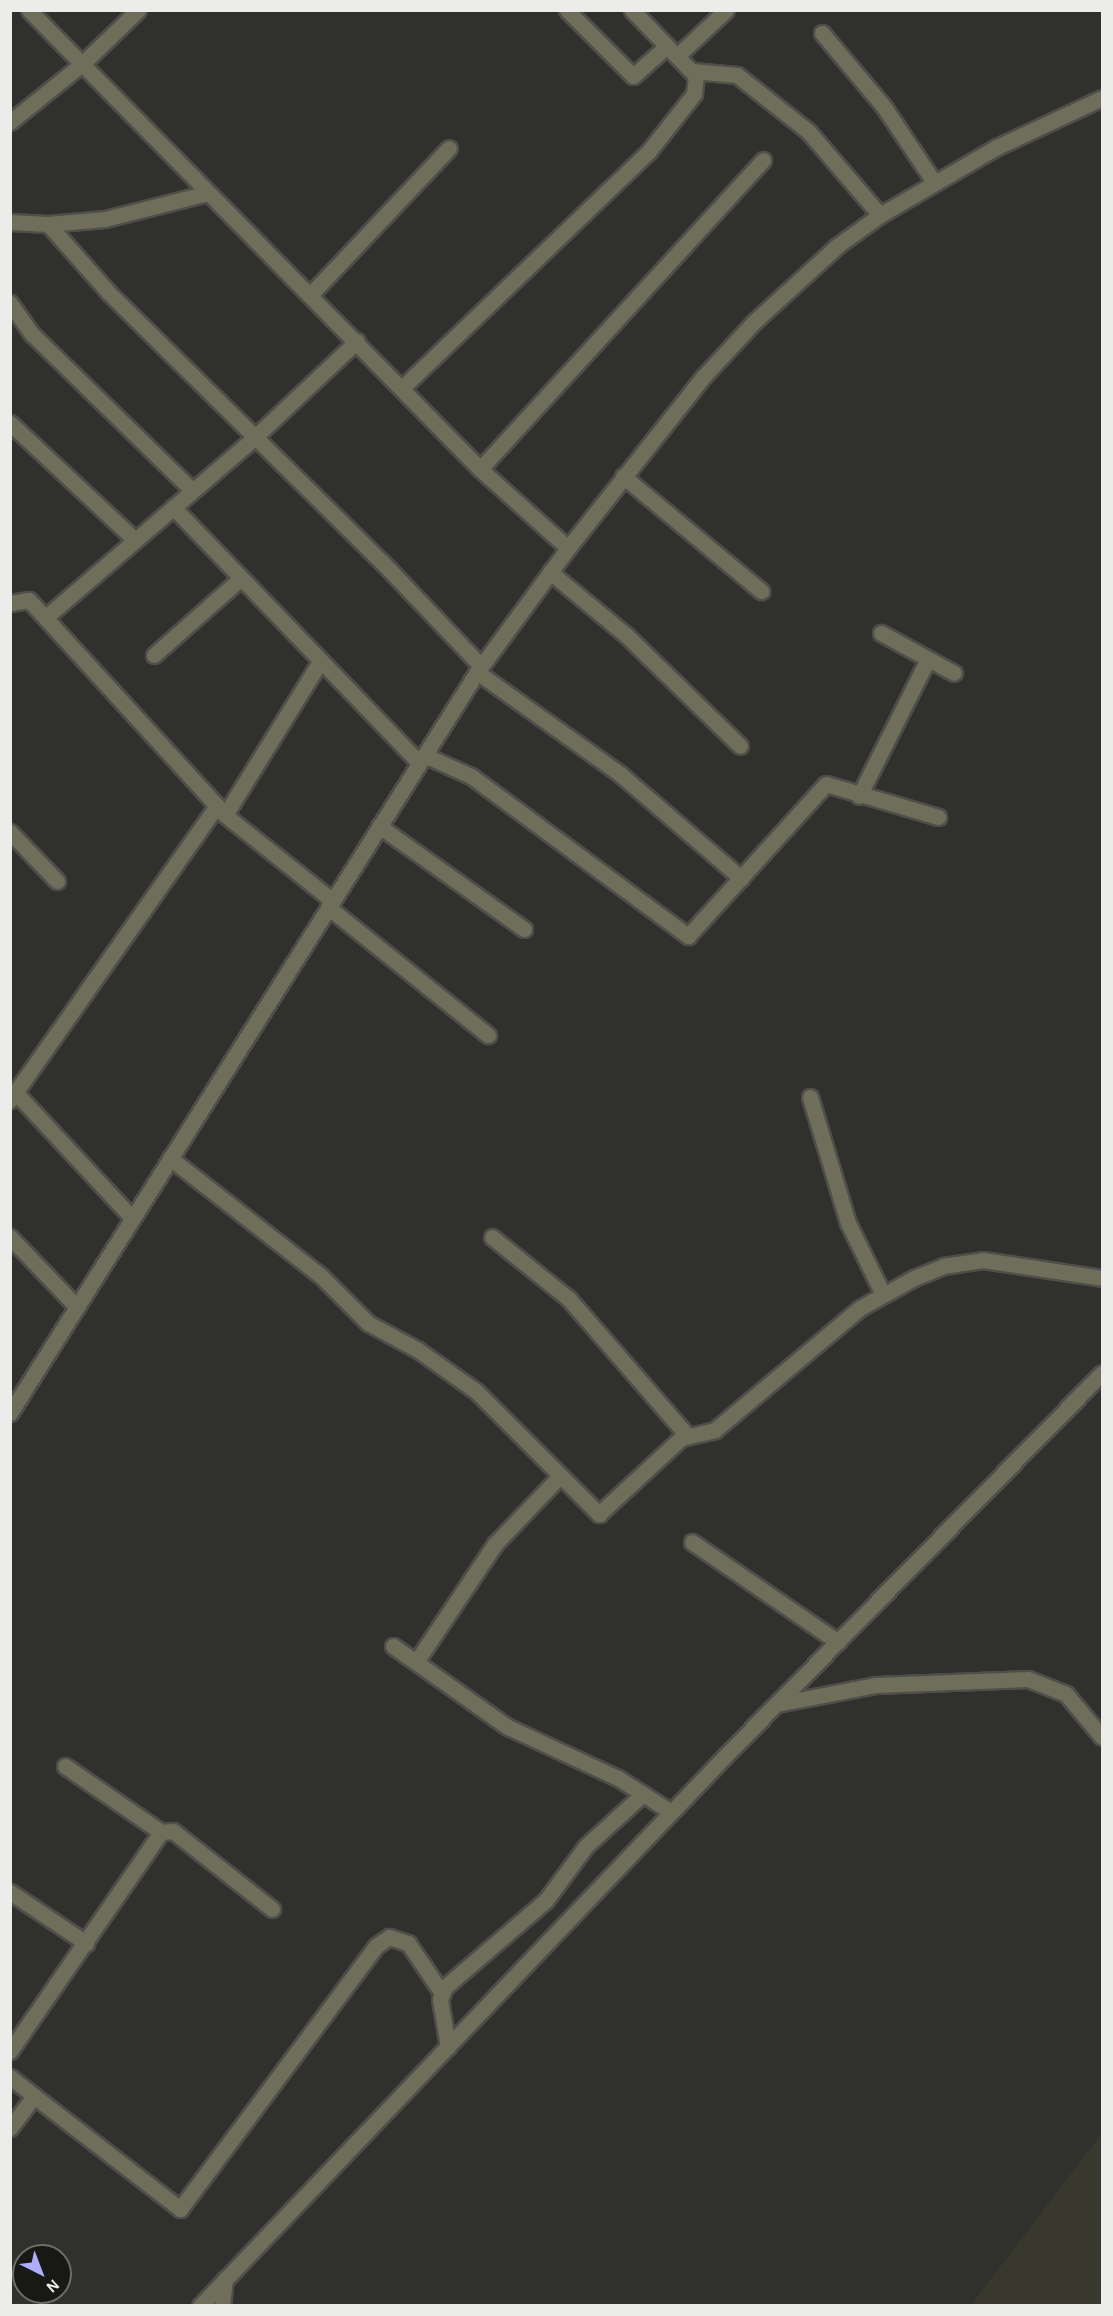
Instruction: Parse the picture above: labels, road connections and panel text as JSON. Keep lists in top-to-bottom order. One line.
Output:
{"north":"bottom right"}
